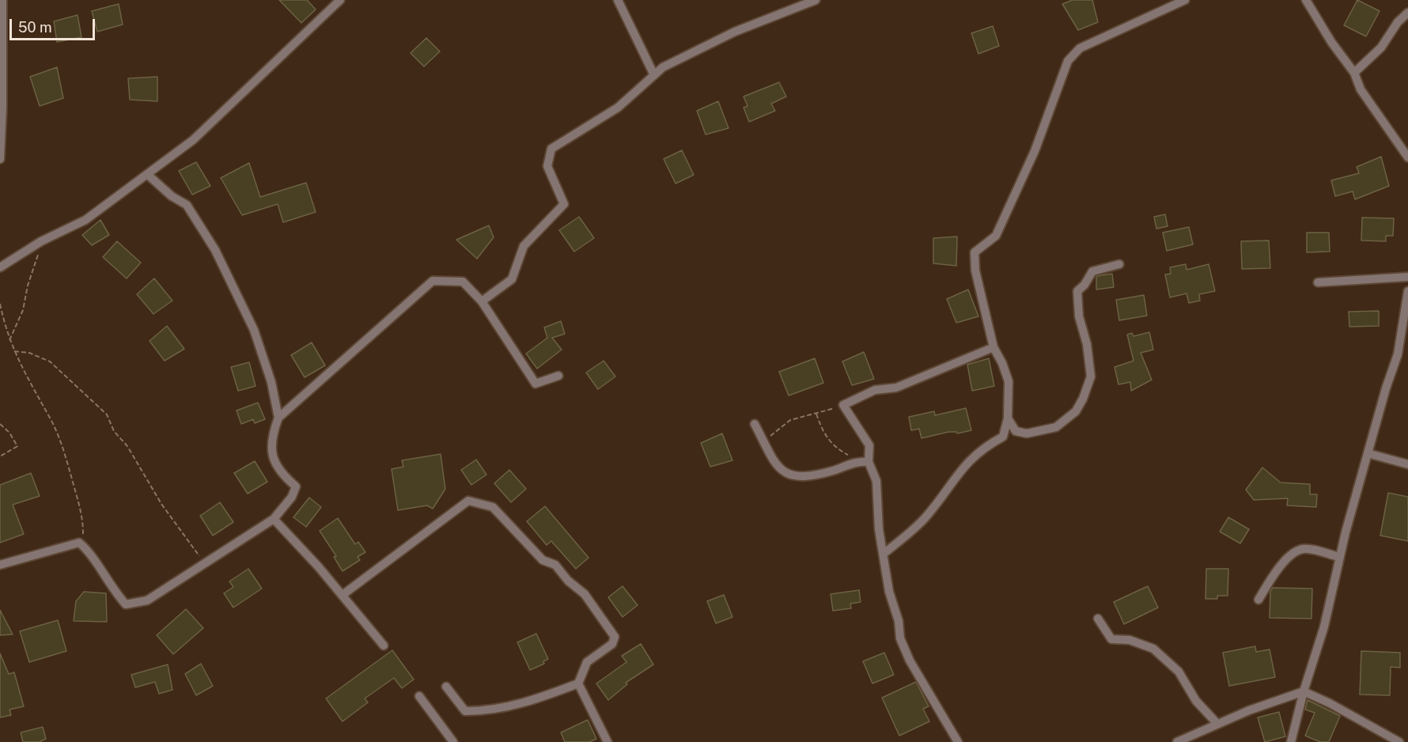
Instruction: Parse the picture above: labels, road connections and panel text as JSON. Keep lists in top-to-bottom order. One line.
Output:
{"scale_bar":"50 m"}
